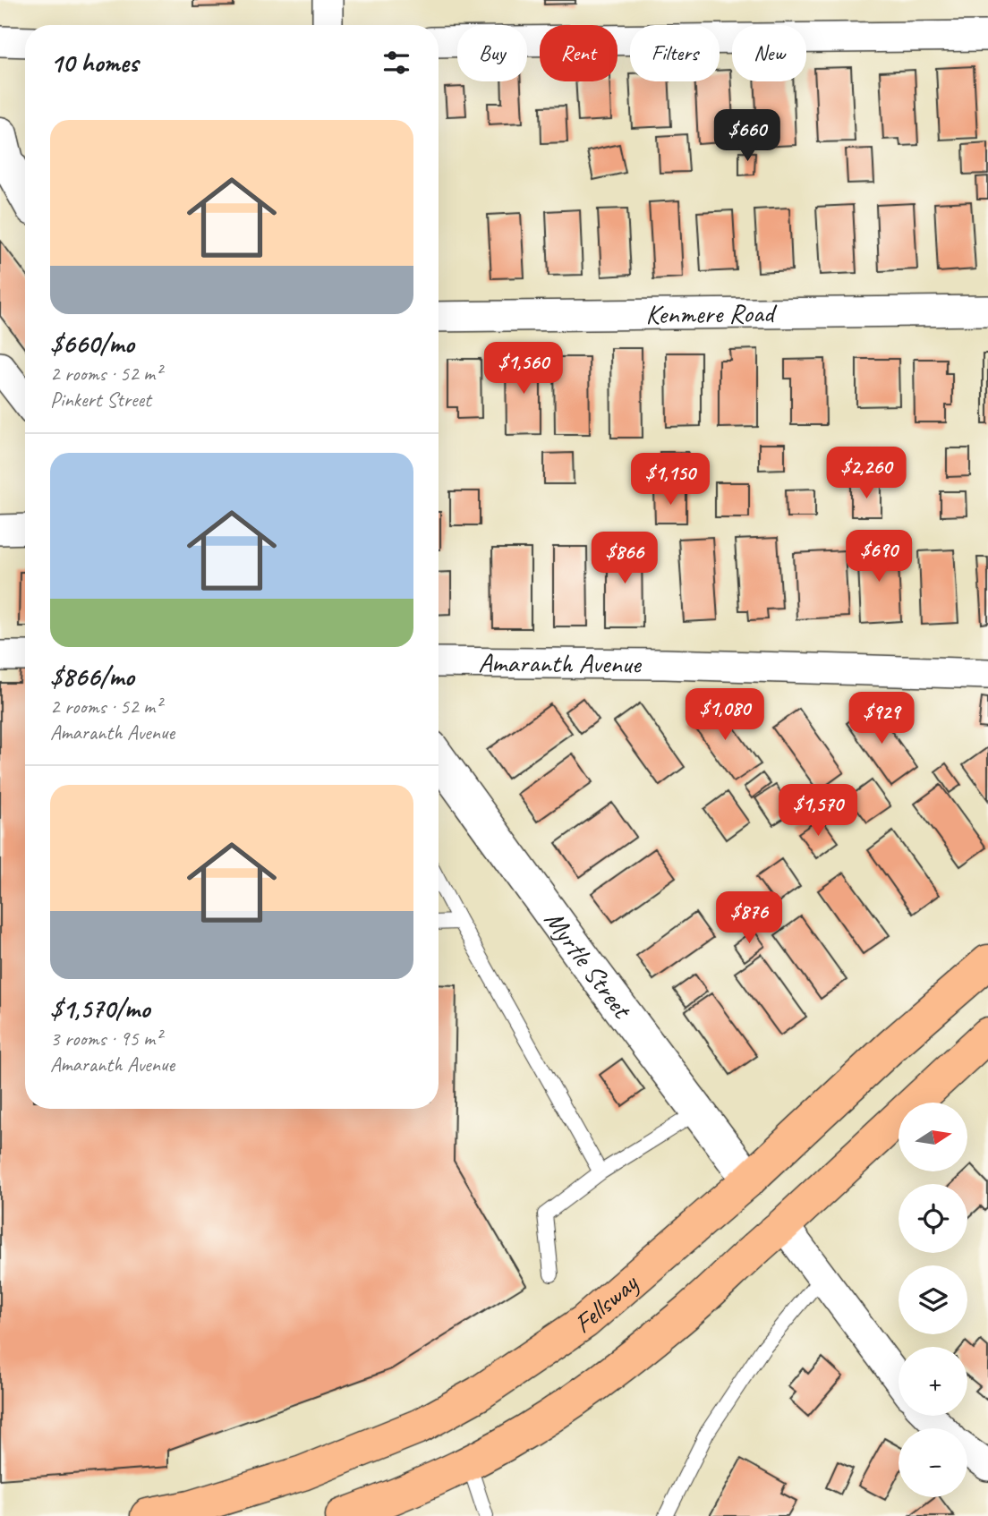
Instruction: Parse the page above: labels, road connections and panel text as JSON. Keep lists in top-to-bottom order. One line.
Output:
{"streets":{"main road":["Fellsway"],"street":["Kenmere Road","Amaranth Avenue","Myrtle Street"]},"crossings":[["Myrtle Street","Fellsway"]],"north":"right","page":{"chip":["Buy","Rent","Filters","New"],"heading":"10 homes","list":[{"name":"$660/mo","note":"2 rooms · 52 m² · Pinkert Street"},{"name":"$866/mo","note":"2 rooms · 52 m² · Amaranth Avenue"},{"name":"$1,570/mo","note":"3 rooms · 95 m² · Amaranth Avenue"}],"price":["$660","$1,560","$2,260","$1,150","$690","$866","$1,080","$929","$1,570","$876"],"map_buttons":["+","−"]}}
